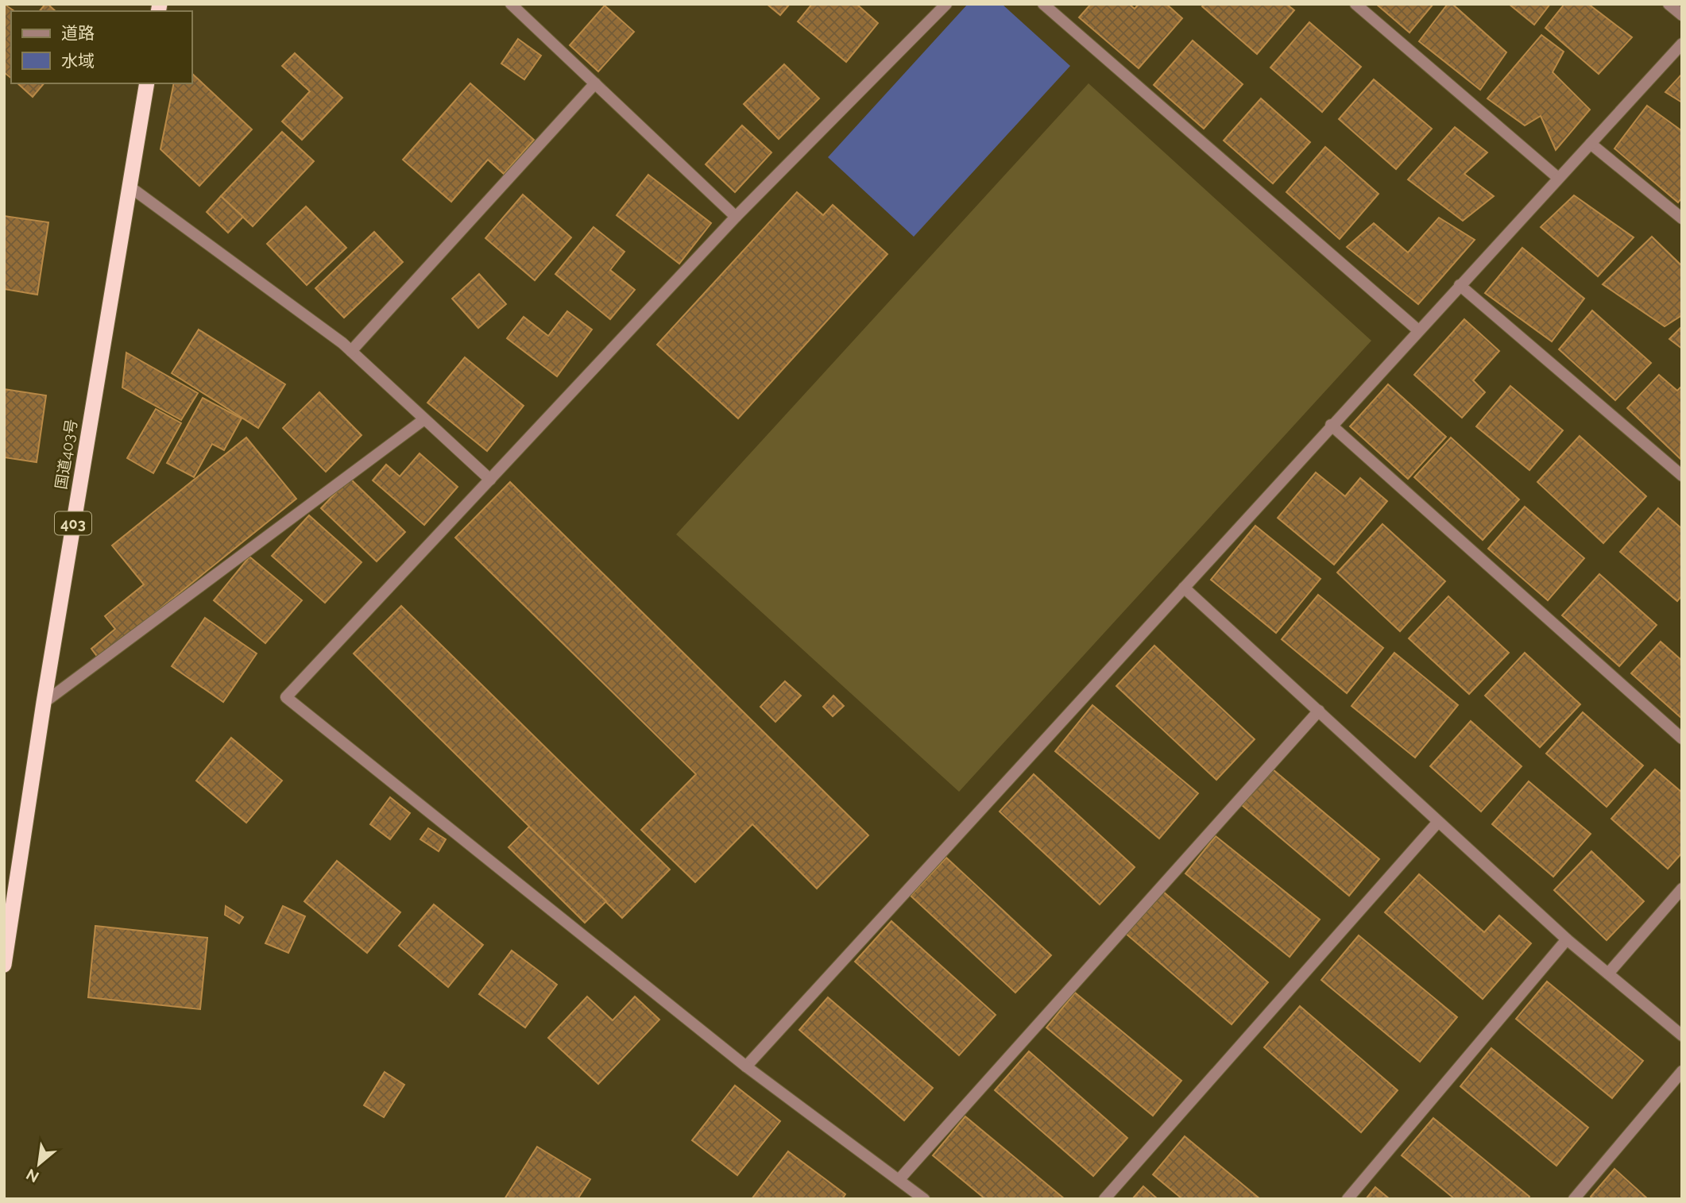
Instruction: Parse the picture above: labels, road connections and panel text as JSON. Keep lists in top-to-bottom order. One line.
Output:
{"streets":{"highway":["国道403号","403"]},"legend":["道路","水域"],"north":"bottom left"}
